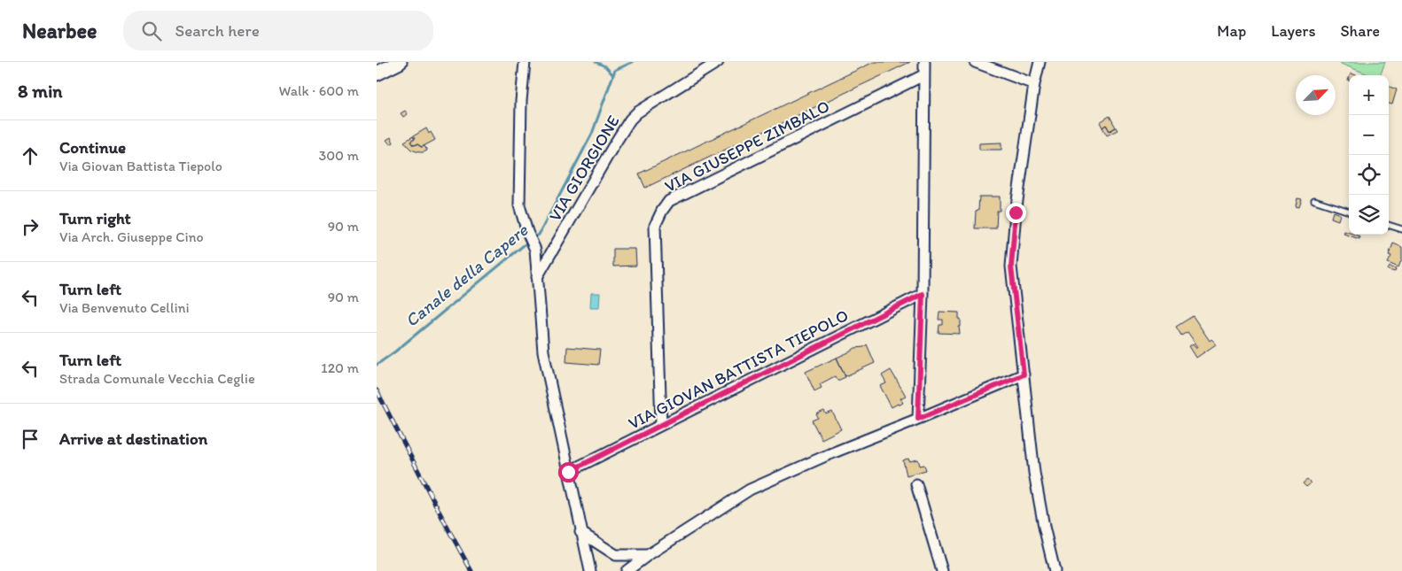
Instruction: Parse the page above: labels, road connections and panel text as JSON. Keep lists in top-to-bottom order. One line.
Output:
{"streets":{"street":["VIA GIUSEPPE ZIMBALO","VIA GIORGIONE","VIA GIOVAN BATTISTA TIEPOLO"]},"crossings":[["VIA GIUSEPPE ZIMBALO","VIA GIOVAN BATTISTA TIEPOLO"]],"water":["Canale della Capere"],"north":"top right","page":{"header":"Nearbee","search":"Search here","nav":["Map","Layers","Share"],"heading":["8 min","Walk · 600 m"],"map_buttons":["+","−"],"list":[["Continue","Via Giovan Battista Tiepolo","300 m"],["Turn right","Via Arch. Giuseppe Cino","90 m"],["Turn left","Via Benvenuto Cellini","90 m"],["Turn left","Strada Comunale Vecchia Ceglie","120 m"],"Arrive at destination"]}}
